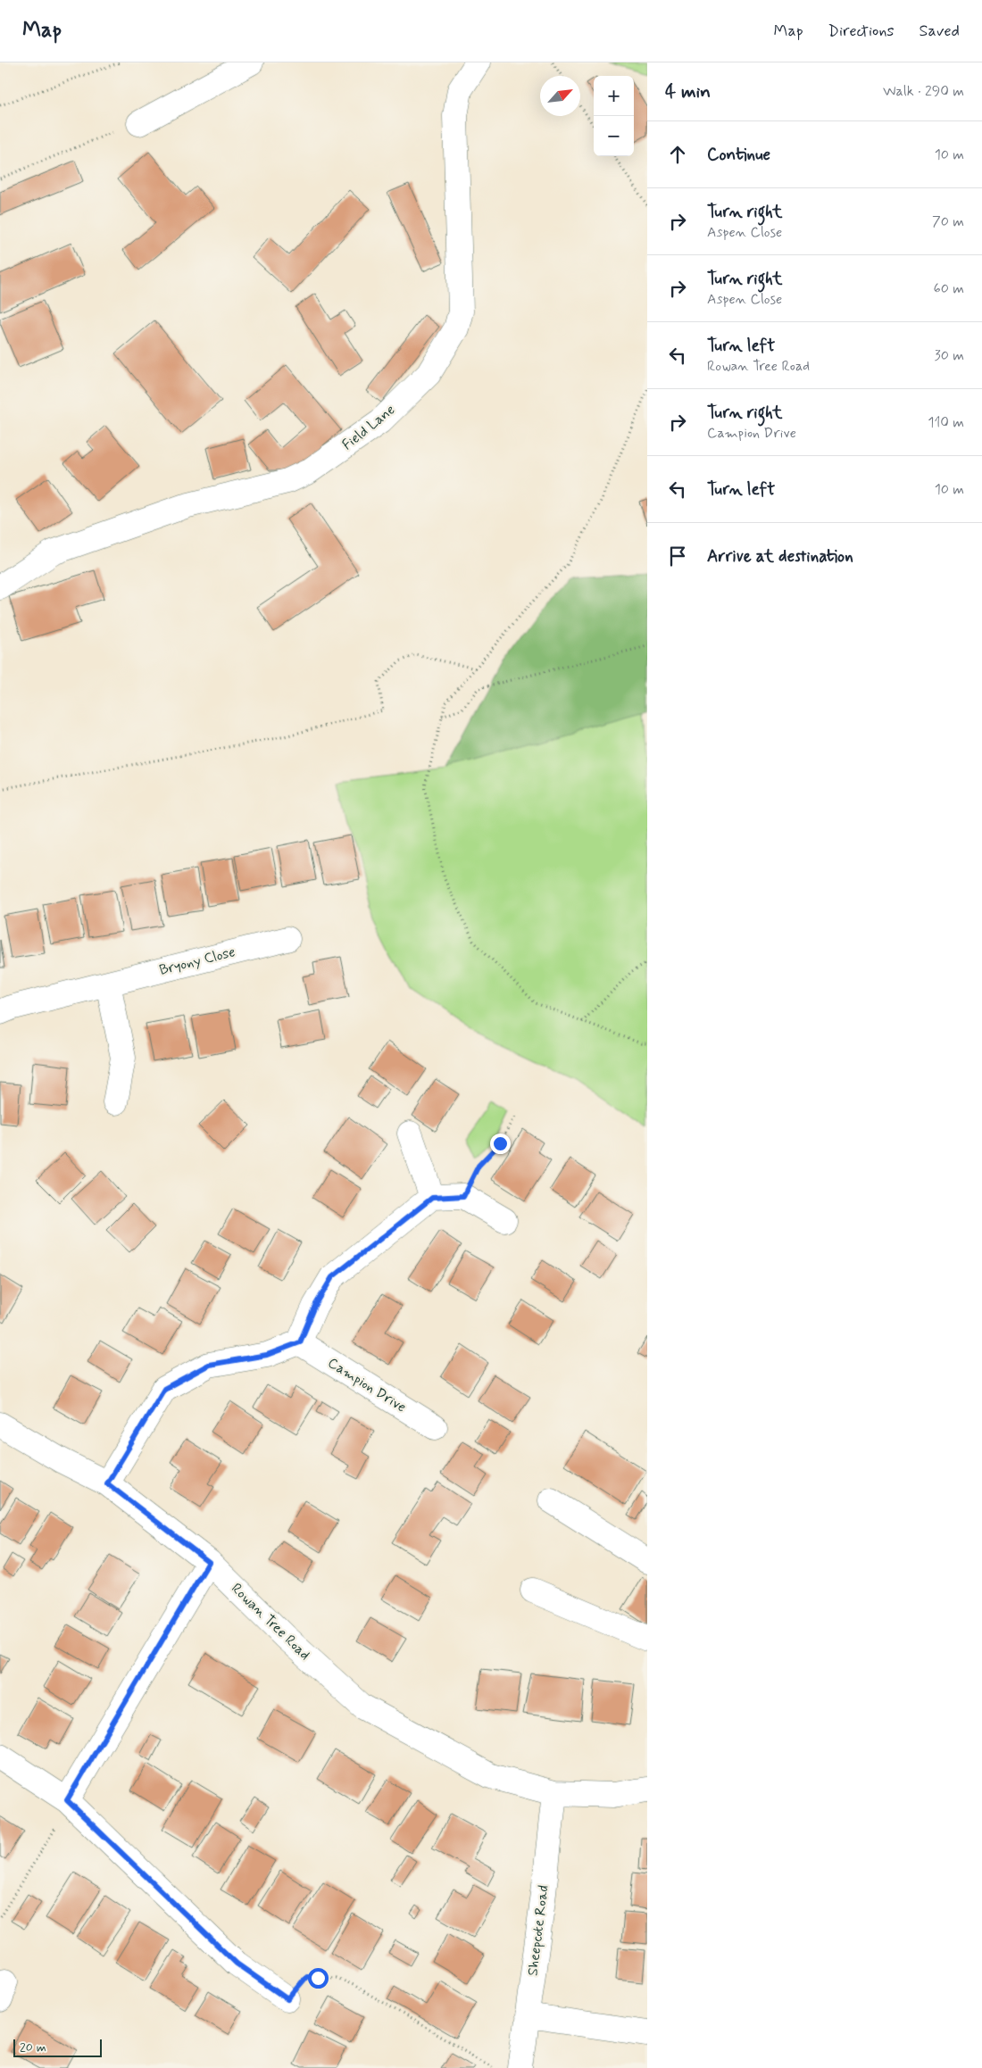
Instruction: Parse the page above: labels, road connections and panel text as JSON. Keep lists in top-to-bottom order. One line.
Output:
{"streets":{"street":["Field Lane","Bryony Close","Campion Drive","Rowan Tree Road","Sheepcote Road"]},"crossings":[["Rowan Tree Road","Sheepcote Road"]],"scale_bar":"20 m","north":"top right","page":{"header":"Map","nav":["Map","Directions","Saved"],"heading":["4 min","Walk · 290 m"],"map_buttons":["+","−"],"list":[["Continue","10 m"],["Turn right","Aspen Close","70 m"],["Turn right","Aspen Close","60 m"],["Turn left","Rowan Tree Road","30 m"],["Turn right","Campion Drive","110 m"],["Turn left","10 m"],"Arrive at destination"],"scale":"20 m"}}
